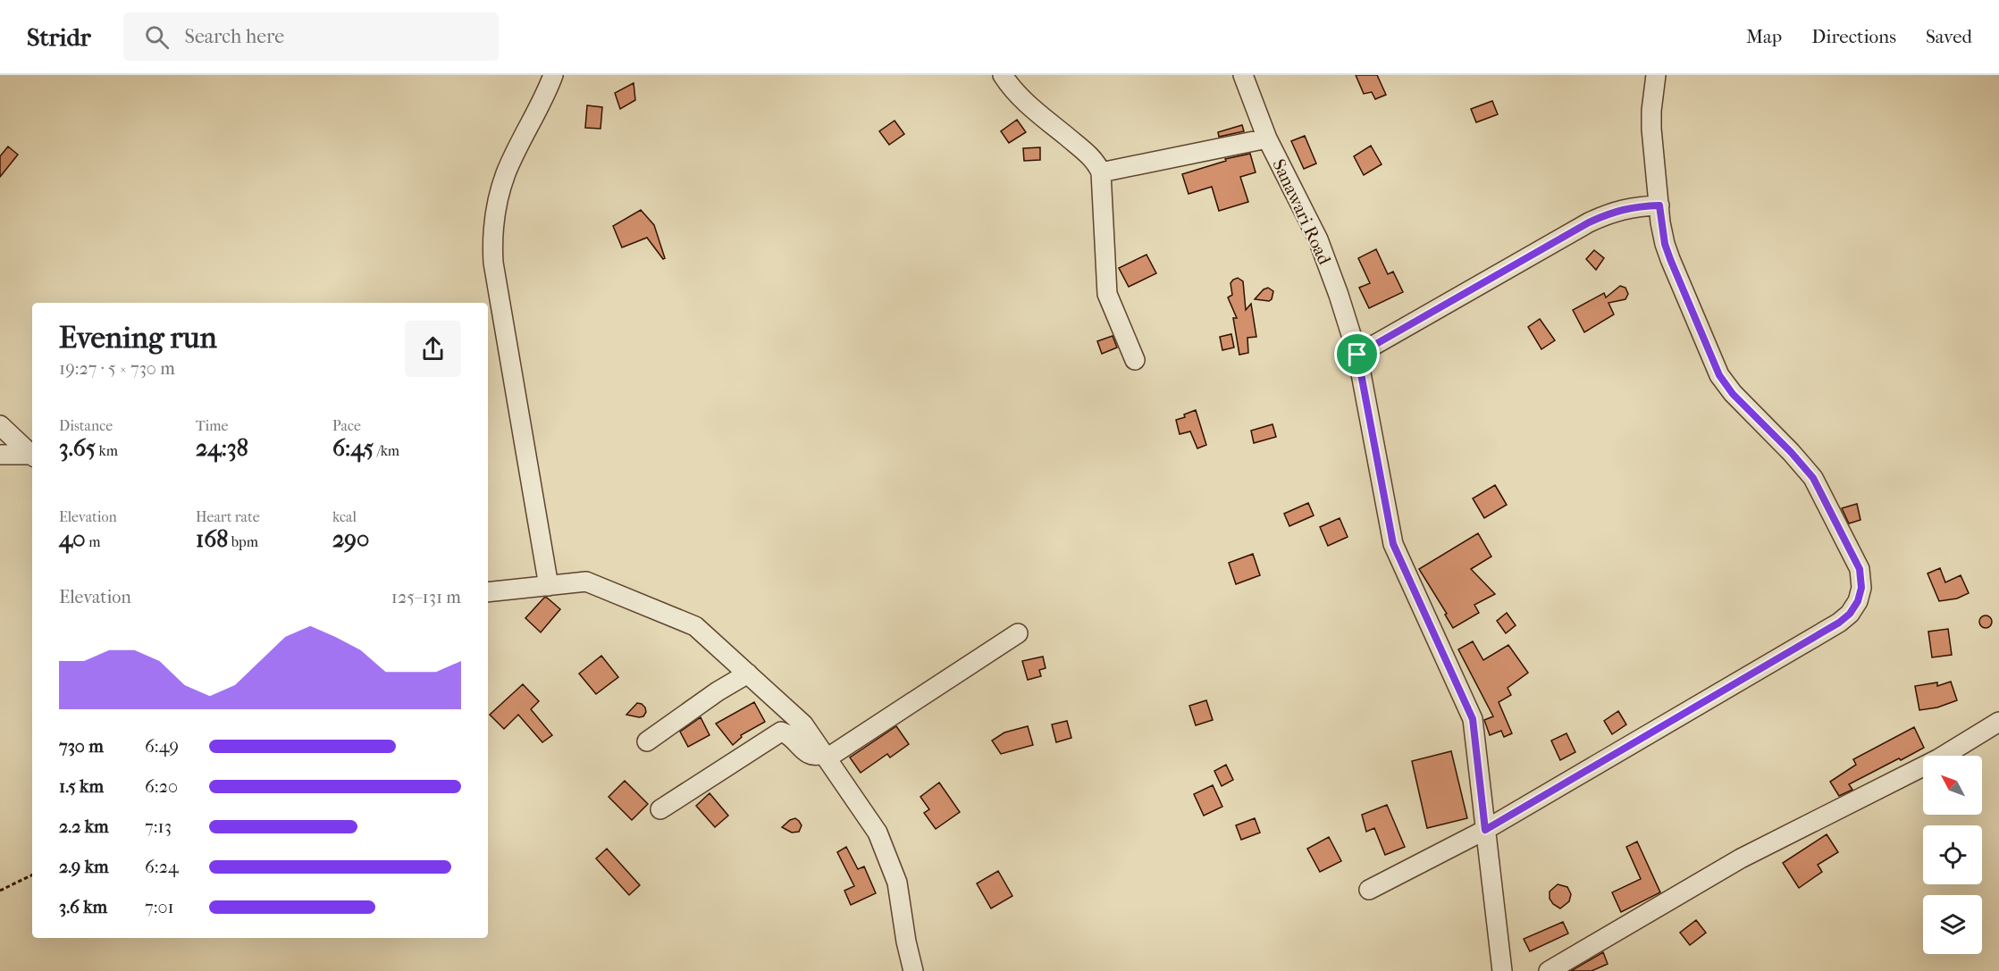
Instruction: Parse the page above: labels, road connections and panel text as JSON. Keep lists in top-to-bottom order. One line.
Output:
{"streets":{"street":["Sanawari Road"]},"north":"top left","page":{"header":"Stridr","search":"Search here","nav":["Map","Directions","Saved"],"heading":["Evening run","19:27 · 5 × 730 m"],"stats":[["Distance","3.65 km"],["Time","24:38"],["Pace","6:45 /km"],["Elevation","40 m"],["Heart rate","168 bpm"],["kcal","290"]],"chart":["Elevation","125–131 m"],"list":[{"name":"730 m","note":"6:49"},{"name":"1.5 km","note":"6:20"},{"name":"2.2 km","note":"7:13"},{"name":"2.9 km","note":"6:24"},{"name":"3.6 km","note":"7:01"}]}}
